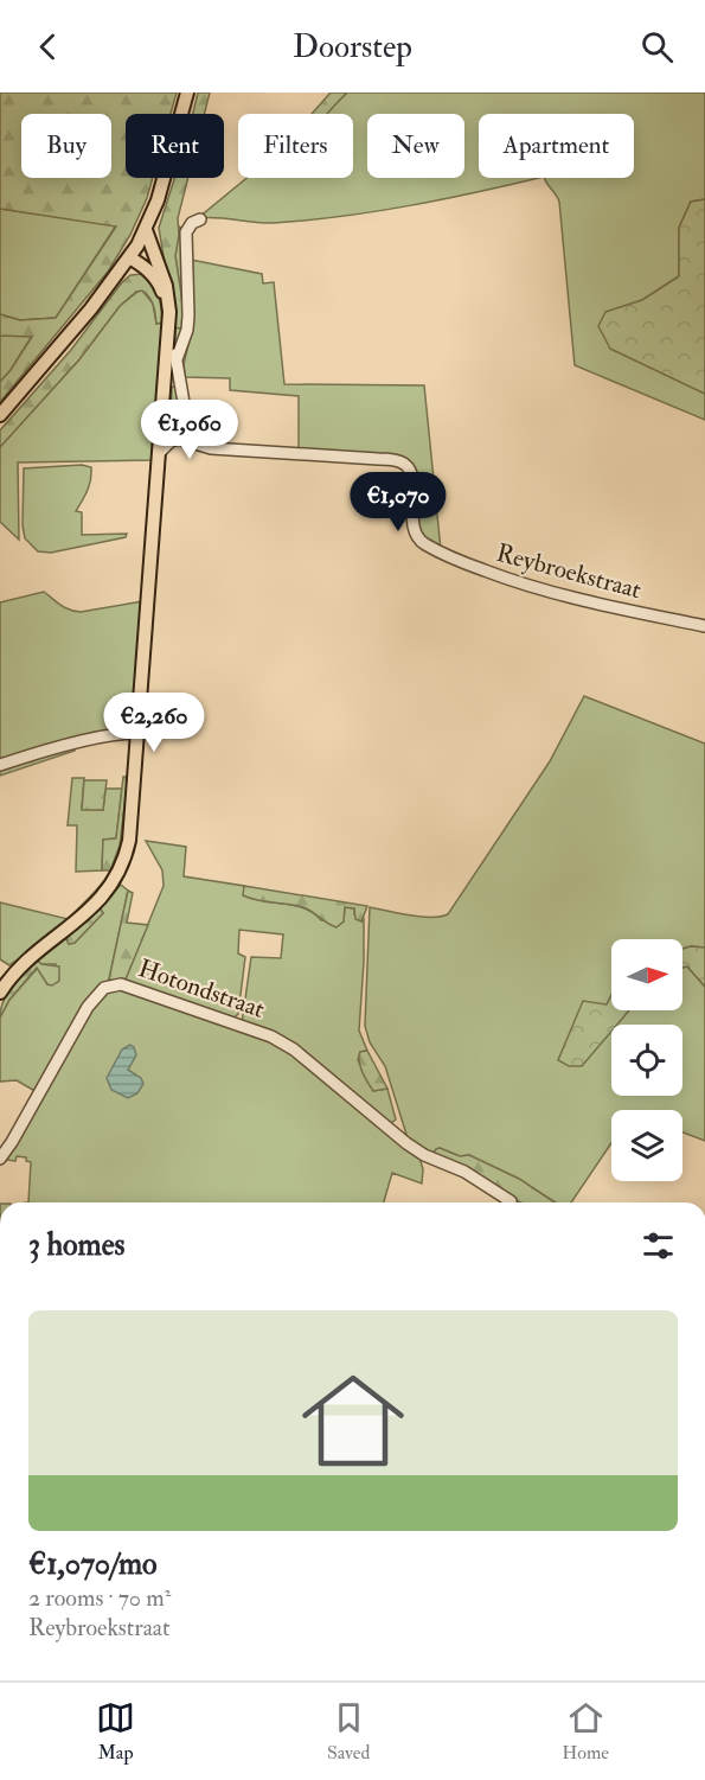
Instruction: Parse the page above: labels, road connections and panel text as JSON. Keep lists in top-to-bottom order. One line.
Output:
{"streets":{"street":["Reybroekstraat","Hotondstraat"]},"north":"right","page":{"header":"Doorstep","chip":["Buy","Rent","Filters","New","Apartment"],"price":["€1,060","€1,070","€2,260"],"heading":"3 homes","list":[{"name":"€1,070/mo","note":"2 rooms · 70 m² · Reybroekstraat"}],"tabs":["Map","Saved","Home"]}}
